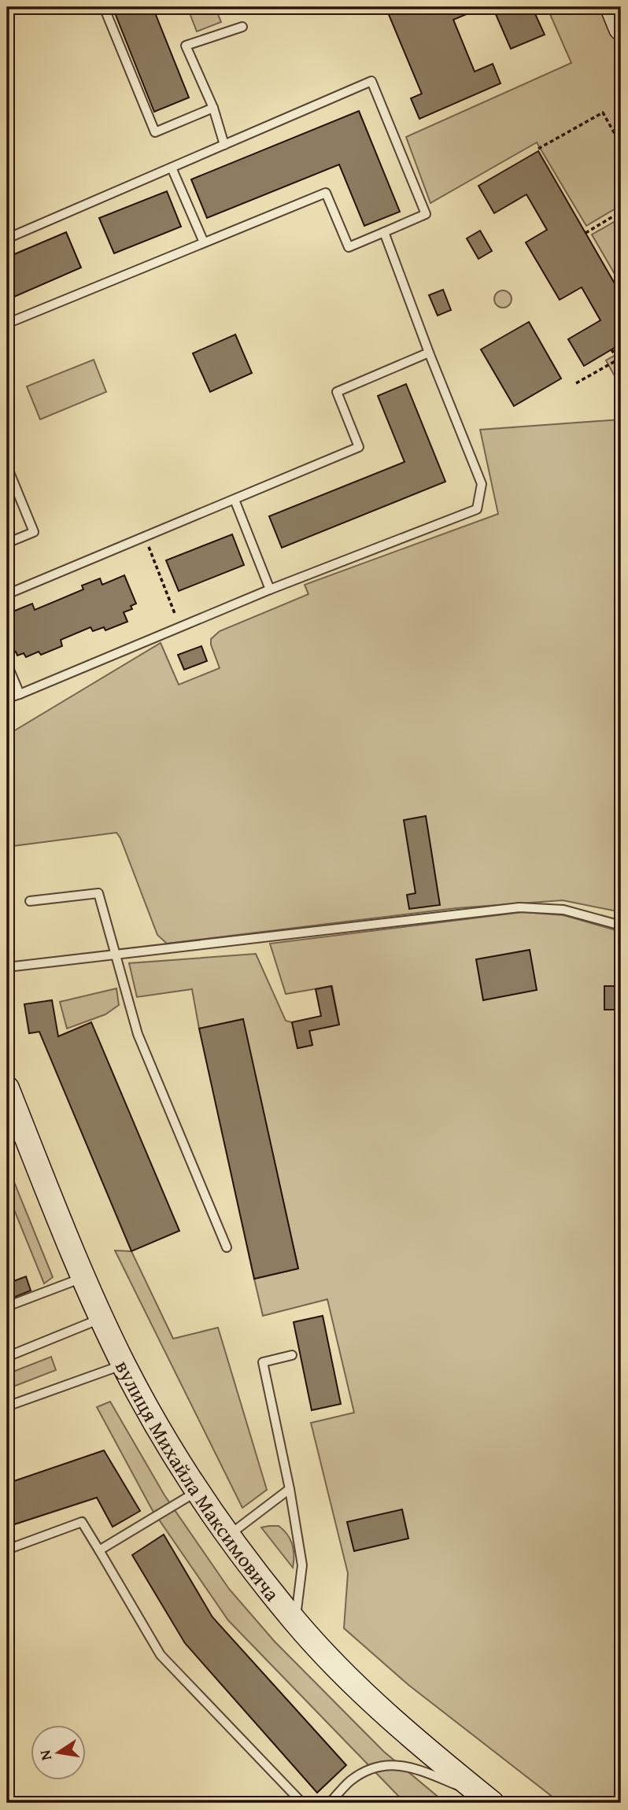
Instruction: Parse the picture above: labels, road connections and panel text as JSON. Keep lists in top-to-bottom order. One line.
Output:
{"streets":{"main road":["вулиця Михайла Максимовича"]},"north":"left"}
